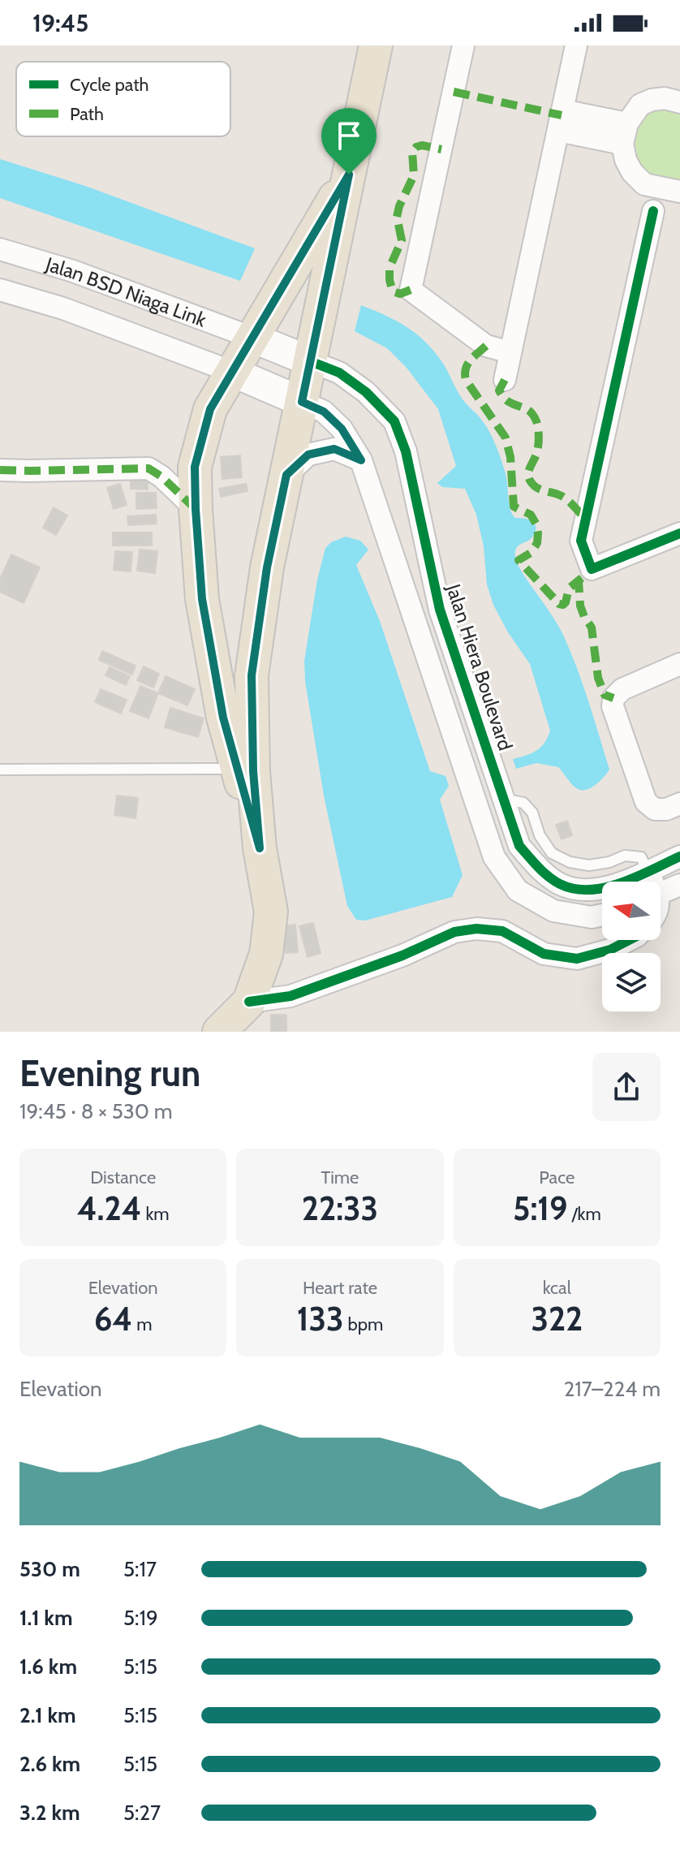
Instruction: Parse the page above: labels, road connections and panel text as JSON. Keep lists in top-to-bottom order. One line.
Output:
{"streets":{"street":["Jalan BSD Niaga Link","Jalan Hiera Boulevard"]},"legend":["Cycle path","Path"],"north":"left","page":{"status":"19:45","heading":["Evening run","19:45 · 8 × 530 m"],"stats":[["Distance","4.24 km"],["Time","22:33"],["Pace","5:19 /km"],["Elevation","64 m"],["Heart rate","133 bpm"],["kcal","322"]],"chart":["Elevation","217–224 m"],"list":[{"name":"530 m","note":"5:17"},{"name":"1.1 km","note":"5:19"},{"name":"1.6 km","note":"5:15"},{"name":"2.1 km","note":"5:15"},{"name":"2.6 km","note":"5:15"},{"name":"3.2 km","note":"5:27"}]}}
